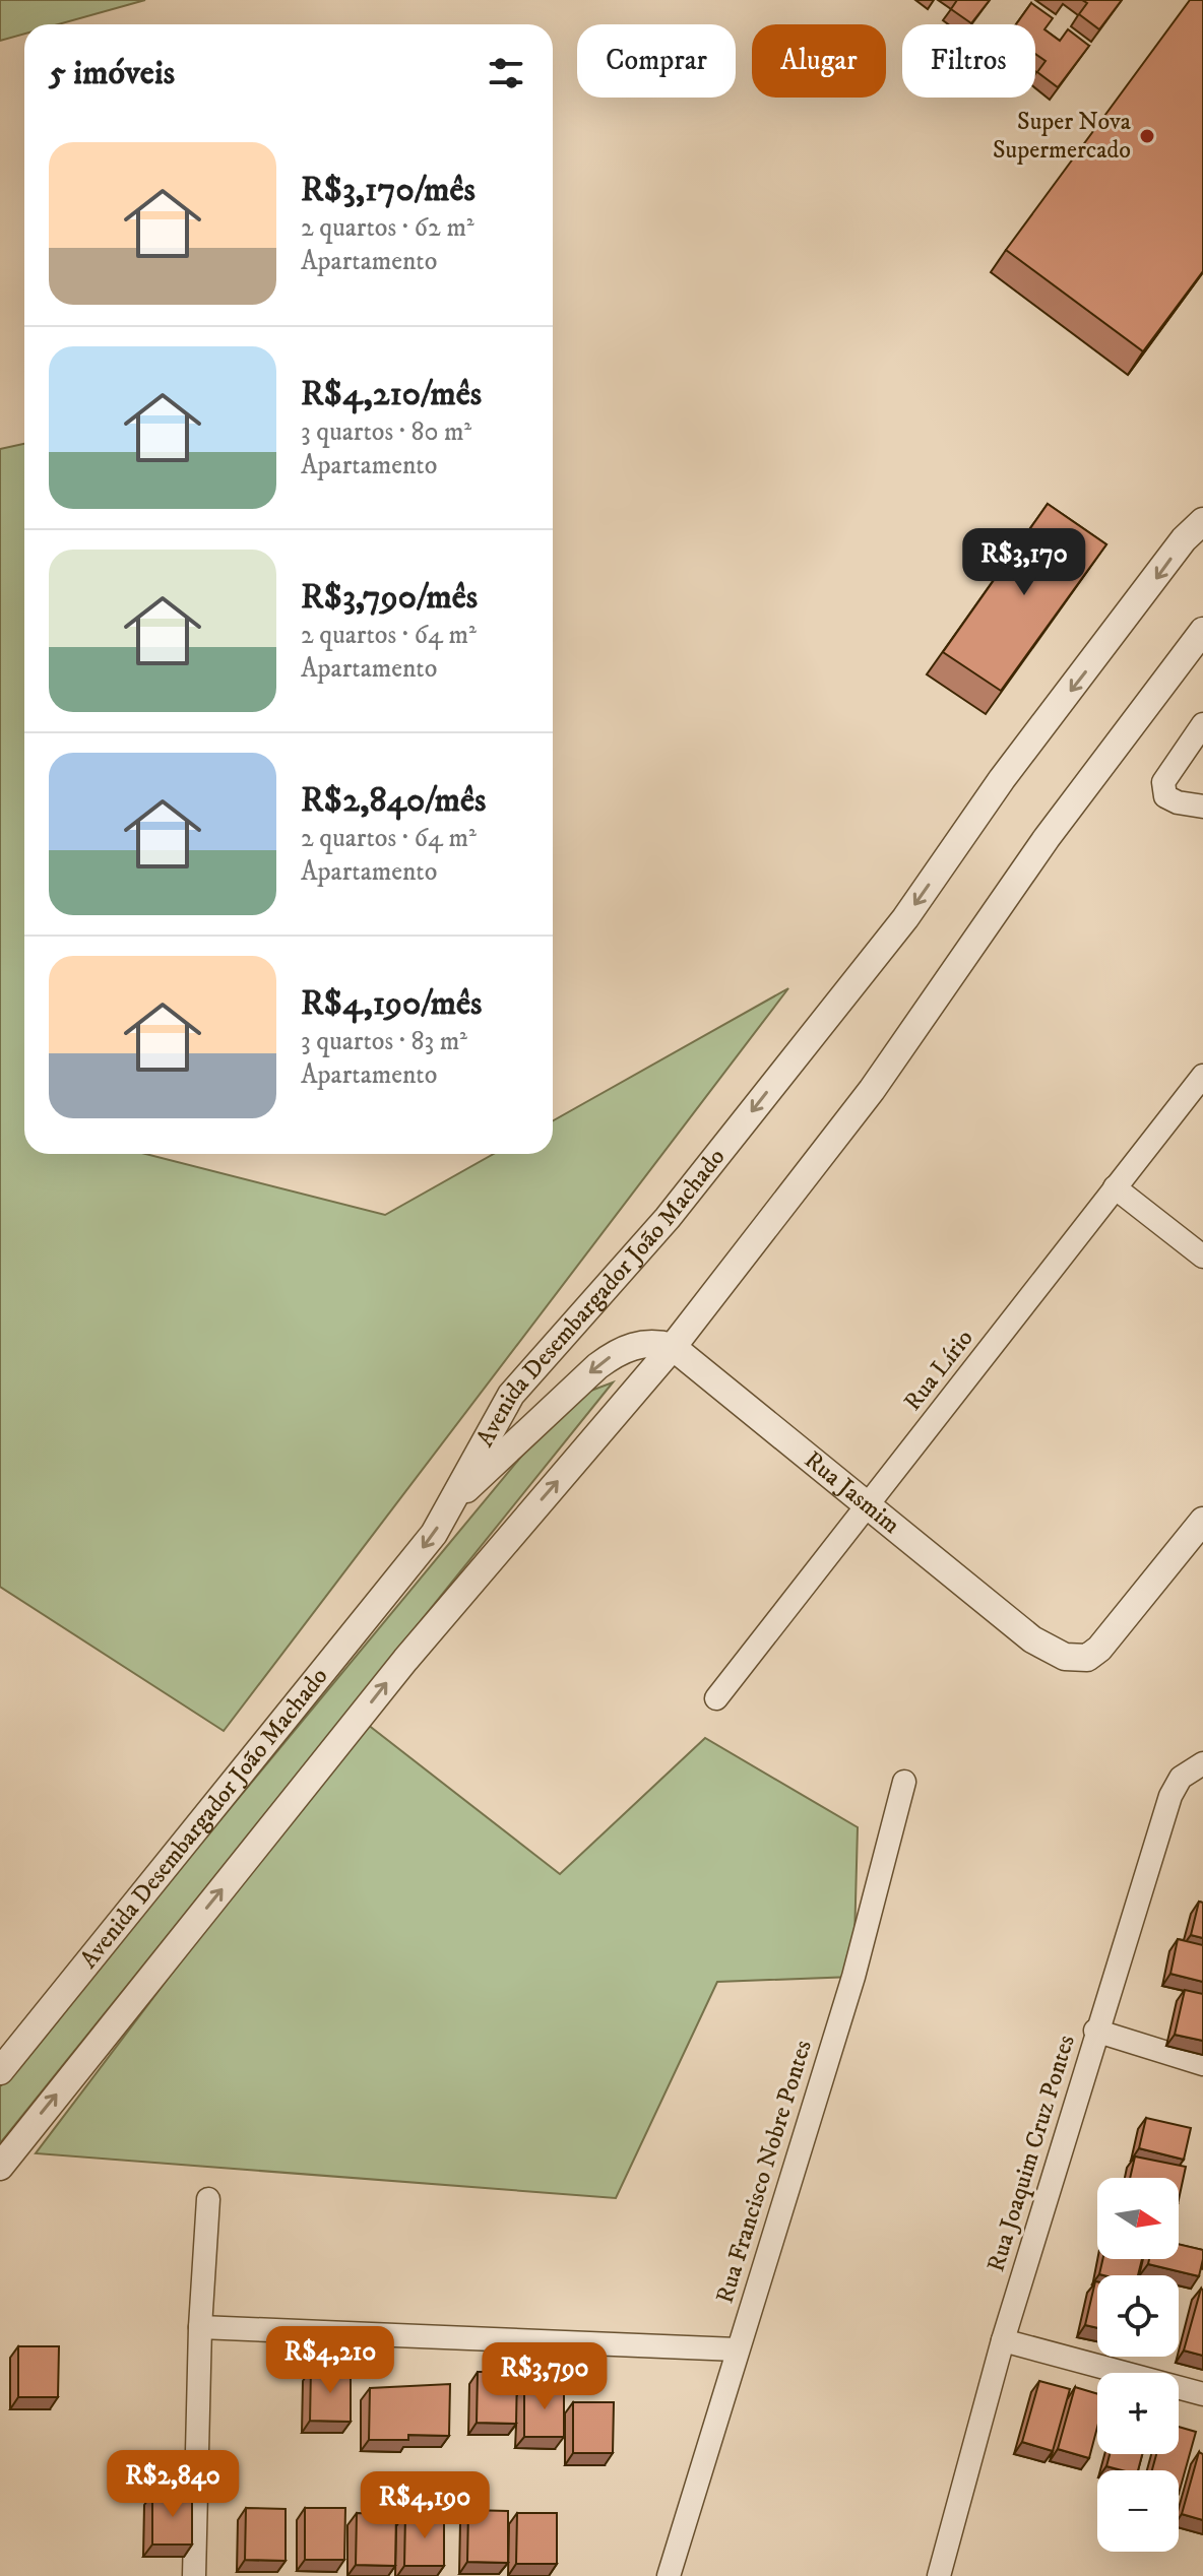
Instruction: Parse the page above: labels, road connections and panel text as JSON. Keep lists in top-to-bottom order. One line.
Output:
{"streets":{"street":["Avenida Desembargador João Machado","Rua Lírio","Rua Jasmim","Rua Joaquim Cruz Pontes","Rua Francisco Nobre Pontes"]},"crossings":[["Rua Lírio","Rua Jasmim"]],"places":["Super Nova Supermercado"],"north":"right","page":{"chip":["Comprar","Alugar","Filtros"],"heading":"5 imóveis","list":[{"name":"R$3,170/mês","note":"2 quartos · 62 m² · Apartamento"},{"name":"R$4,210/mês","note":"3 quartos · 80 m² · Apartamento"},{"name":"R$3,790/mês","note":"2 quartos · 64 m² · Apartamento"},{"name":"R$2,840/mês","note":"2 quartos · 64 m² · Apartamento"},{"name":"R$4,190/mês","note":"3 quartos · 83 m² · Apartamento"}],"price":["R$3,170","R$4,210","R$3,790","R$2,840","R$4,190"],"map_buttons":["+","−"]}}
